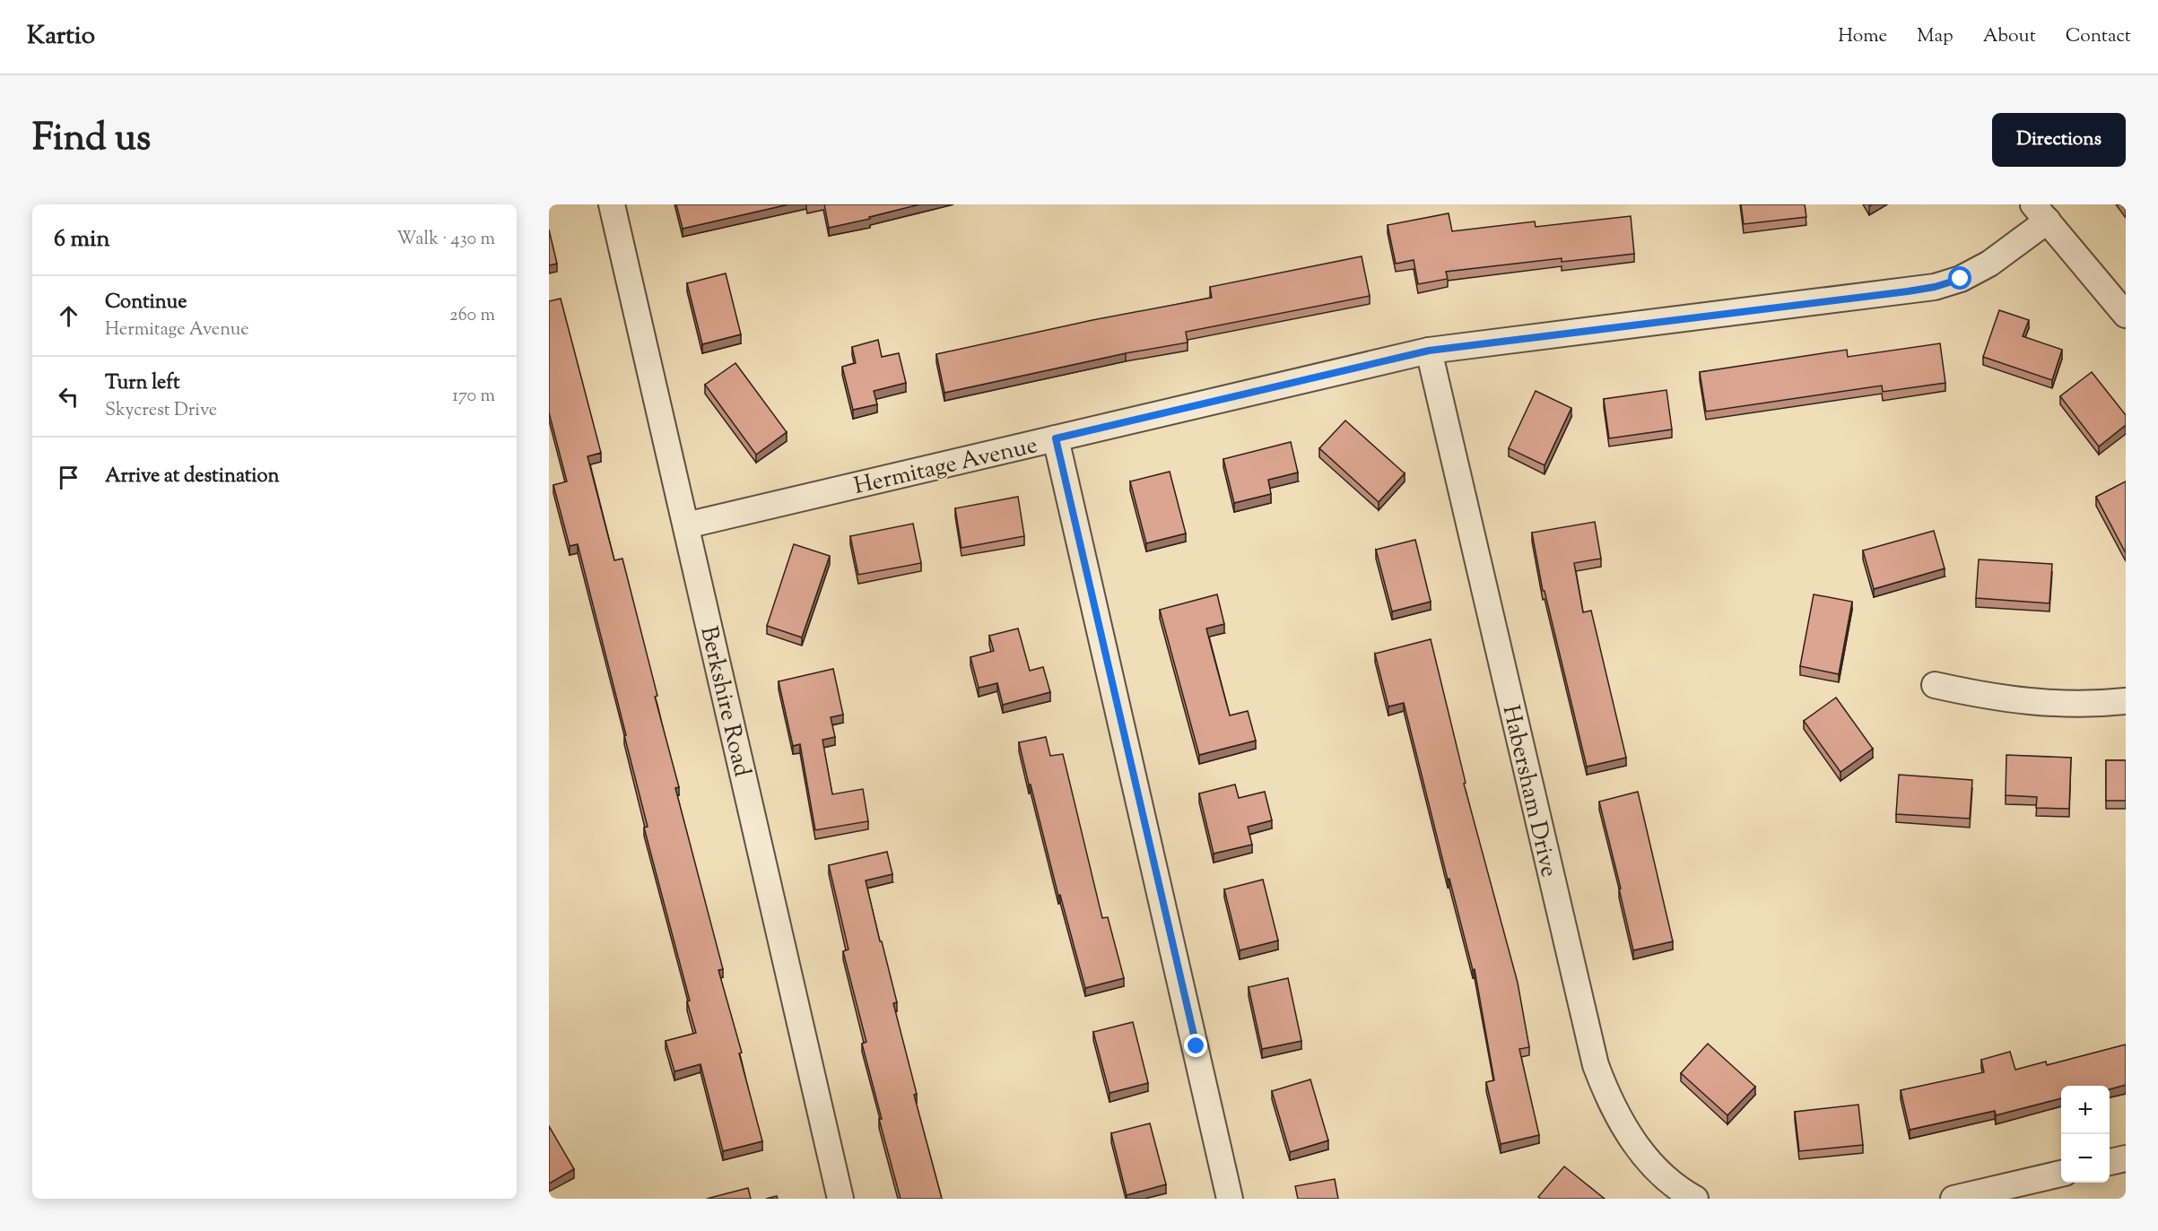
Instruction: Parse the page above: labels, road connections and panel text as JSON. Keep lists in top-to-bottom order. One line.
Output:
{"streets":{"street":["Hermitage Avenue","Berkshire Road","Habersham Drive"]},"crossings":[["Hermitage Avenue","Berkshire Road"],["Hermitage Avenue","Habersham Drive"]],"page":{"header":"Kartio","nav":["Home","Map","About","Contact"],"title":"Find us","buttons":"Directions","heading":["6 min","Walk · 430 m"],"list":[["Continue","Hermitage Avenue","260 m"],["Turn left","Skycrest Drive","170 m"],"Arrive at destination"],"map_buttons":["+","−"]}}
